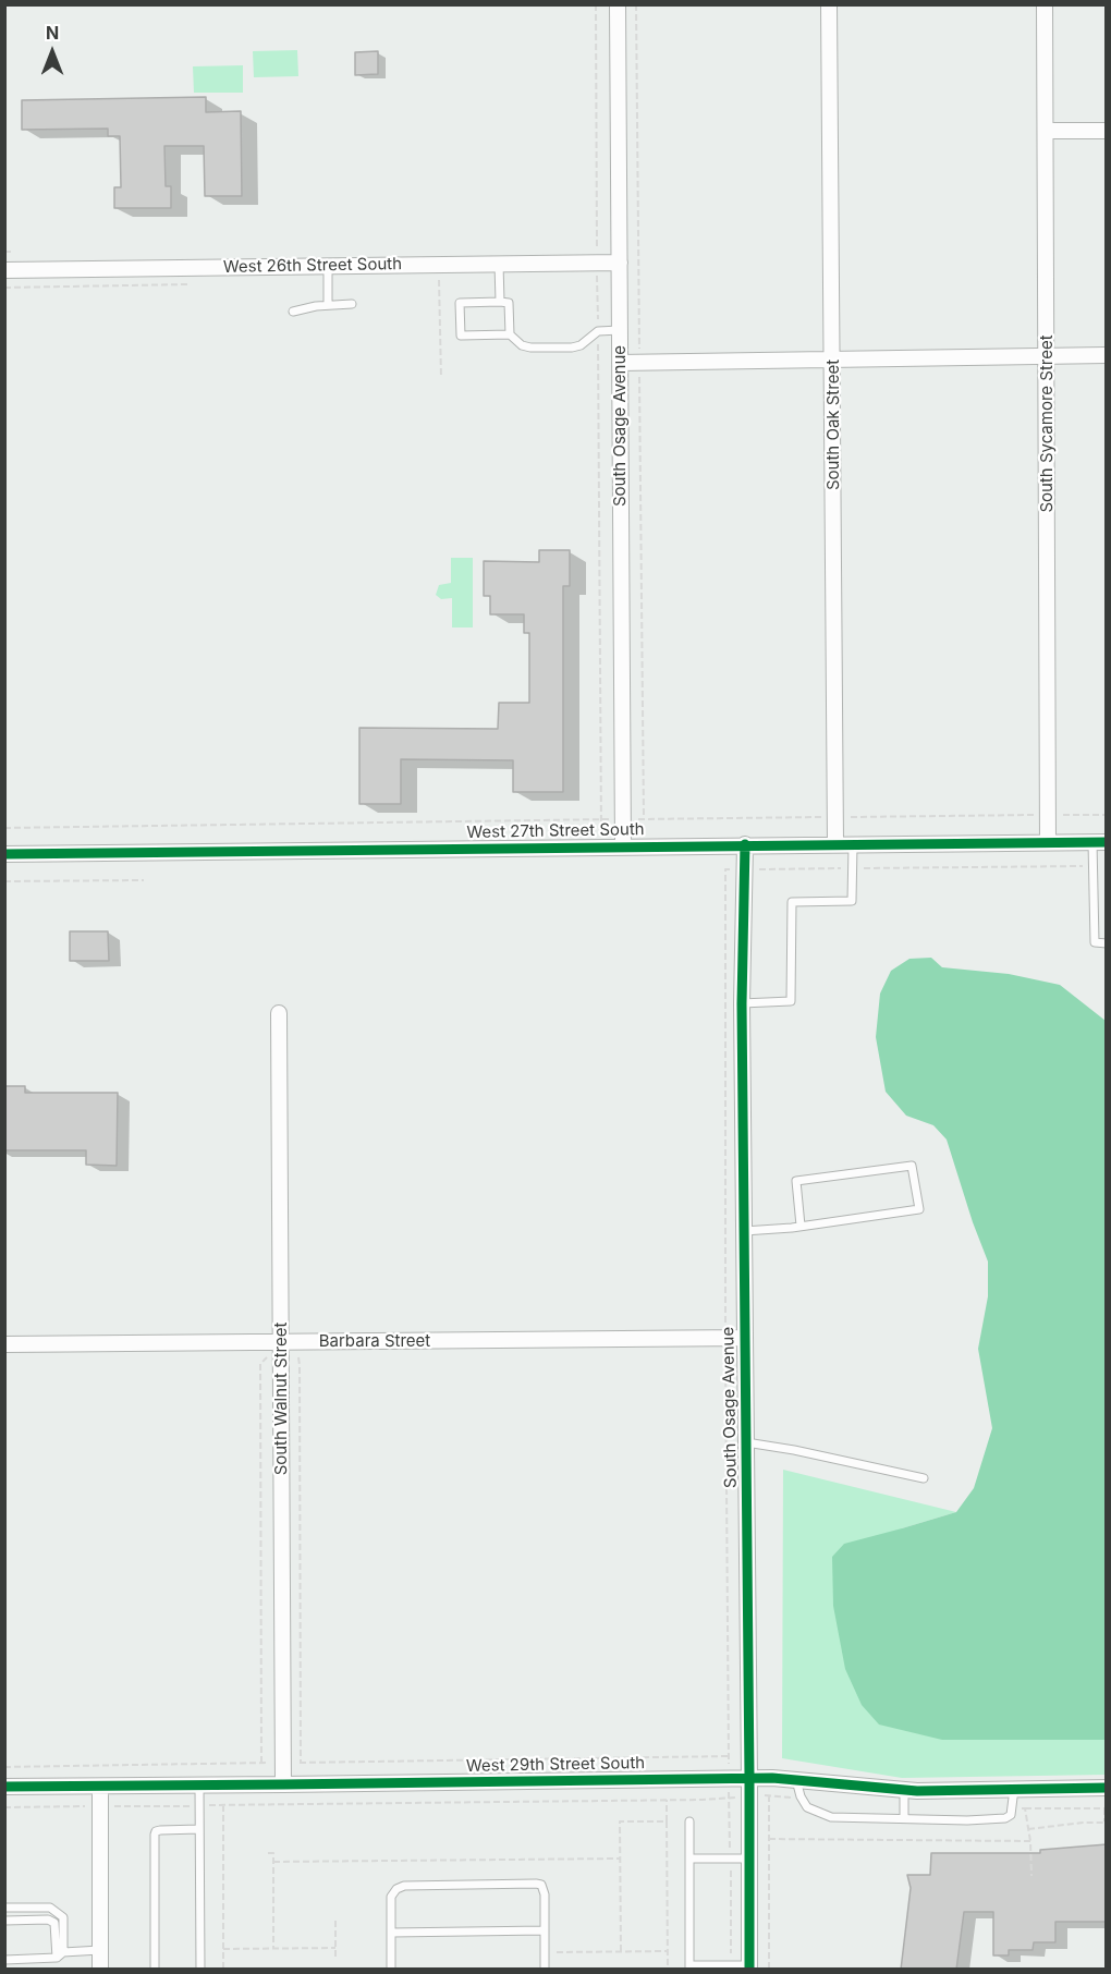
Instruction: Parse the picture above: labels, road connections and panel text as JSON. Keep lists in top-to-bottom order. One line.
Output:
{"streets":{"street":["West 26th Street South","South Sycamore Street","South Oak Street","South Osage Avenue","West 27th Street South","Barbara Street","South Walnut Street","West 29th Street South"]},"crossings":[["West 26th Street South","South Osage Avenue"],["South Sycamore Street","West 27th Street South"],["South Oak Street","West 27th Street South"],["South Osage Avenue","West 27th Street South"],["South Osage Avenue","Barbara Street"],["South Osage Avenue","West 29th Street South"],["Barbara Street","South Walnut Street"],["South Walnut Street","West 29th Street South"]],"north":"top"}
